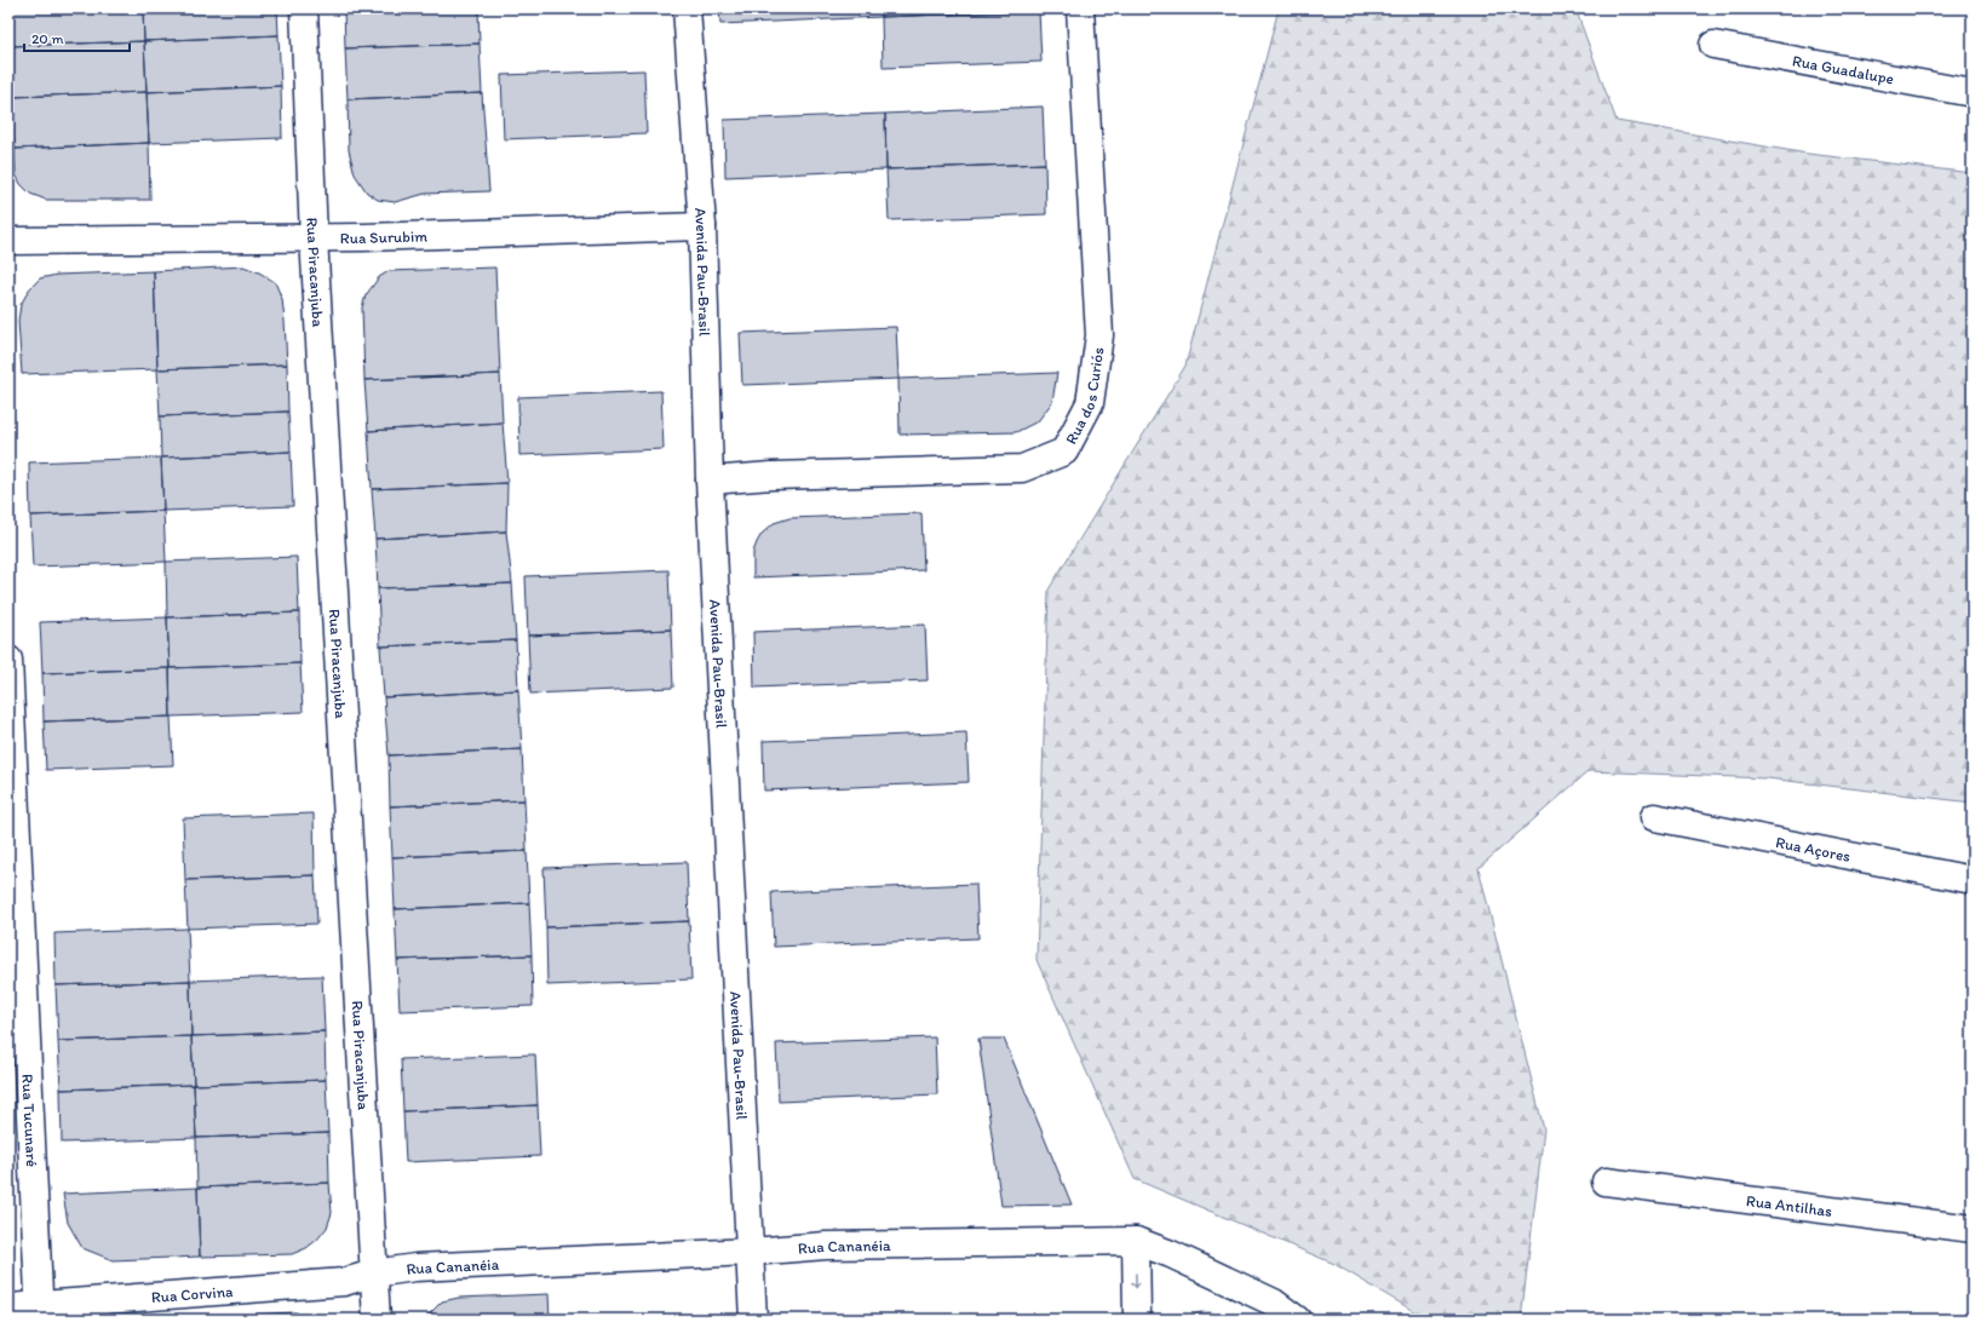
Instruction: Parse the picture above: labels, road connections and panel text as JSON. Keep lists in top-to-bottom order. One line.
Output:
{"streets":{"street":["Rua Guadalupe","Rua Surubim","Rua Piracanjuba","Avenida Pau-Brasil","Rua dos Curiós","Rua Açores","Rua Tucunaré","Rua Antilhas","Rua Cananéia","Rua Corvina"]},"crossings":[["Rua Surubim","Rua Piracanjuba"],["Rua Surubim","Avenida Pau-Brasil"],["Rua Piracanjuba","Rua Cananéia"],["Rua Piracanjuba","Rua Corvina"],["Avenida Pau-Brasil","Rua dos Curiós"],["Avenida Pau-Brasil","Rua Cananéia"],["Rua Tucunaré","Rua Corvina"],["Rua Cananéia","Rua Corvina"]],"scale_bar":"20 m"}
